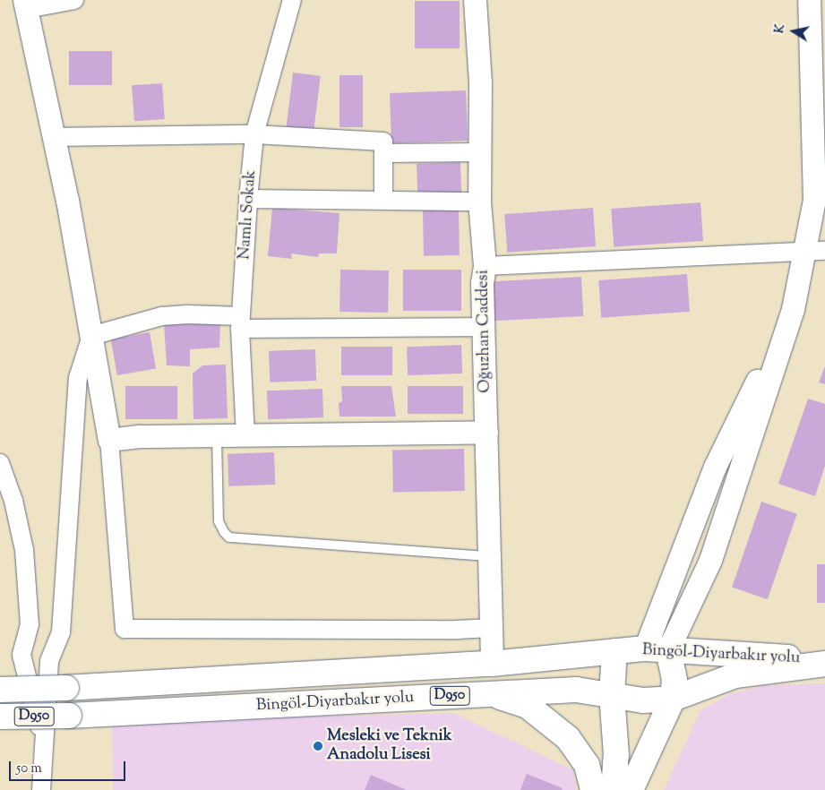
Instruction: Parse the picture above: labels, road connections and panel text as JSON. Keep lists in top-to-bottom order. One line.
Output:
{"streets":{"main road":["Bingöl-Diyarbakır yolu","D950"],"street":["Namlı Sokak","Oğuzhan Caddesi"]},"crossings":[["Oğuzhan Caddesi","Bingöl-Diyarbakır yolu"]],"places":["Mesleki ve Teknik Anadolu Lisesi"],"scale_bar":"50 m","north":"left"}
